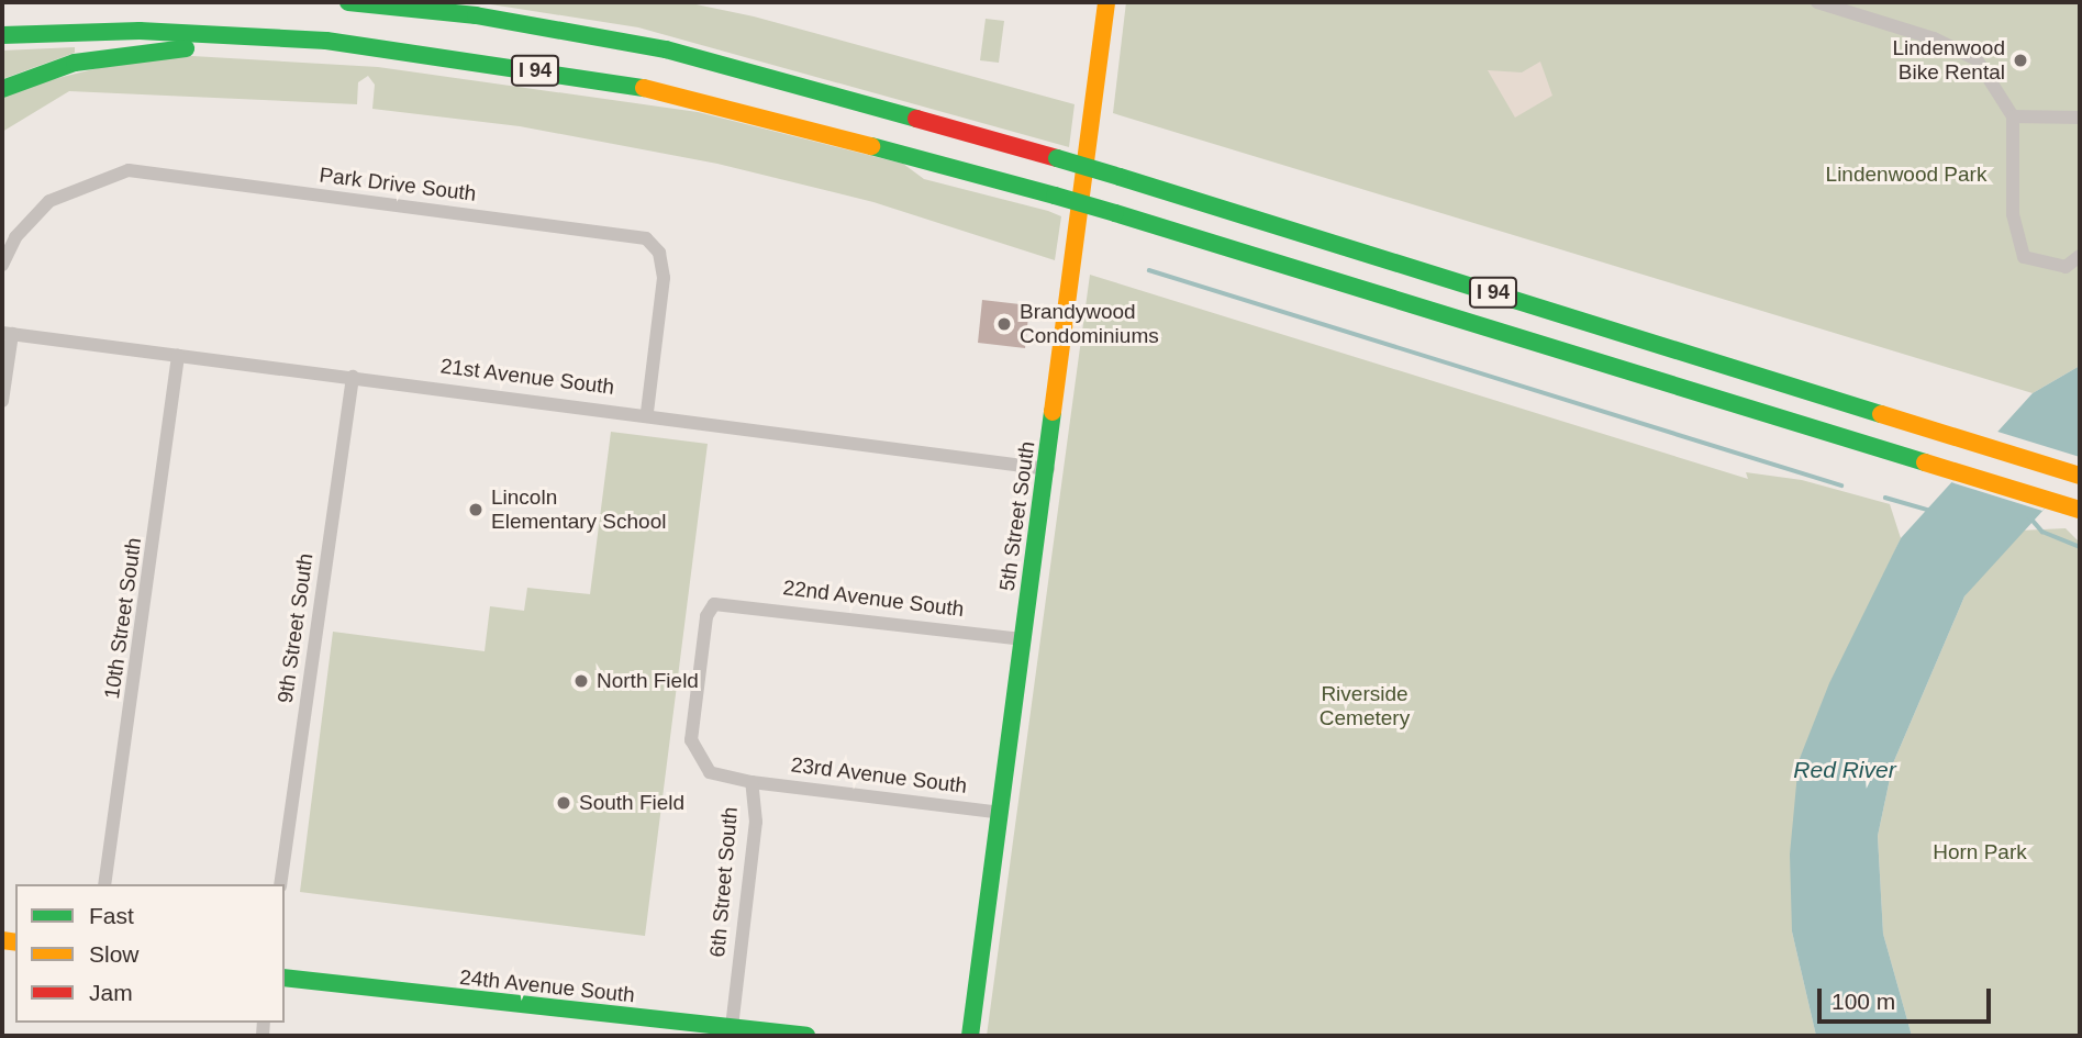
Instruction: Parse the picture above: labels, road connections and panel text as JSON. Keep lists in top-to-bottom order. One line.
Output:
{"streets":{"main road":["I 94","5th Street South","24th Avenue South"],"street":["Park Drive South","21st Avenue South","22nd Avenue South","10th Street South","9th Street South","23rd Avenue South","6th Street South"]},"crossings":[["Park Drive South","21st Avenue South"],["21st Avenue South","5th Street South"],["21st Avenue South","10th Street South"],["21st Avenue South","9th Street South"],["5th Street South","22nd Avenue South"],["5th Street South","23rd Avenue South"],["22nd Avenue South","6th Street South"],["23rd Avenue South","6th Street South"],["6th Street South","24th Avenue South"]],"water":["Red River"],"parks":["Lindenwood Park","Riverside Cemetery","Horn Park"],"places":["Lindenwood Bike Rental","Brandywood Condominiums","Lincoln Elementary School","North Field","South Field"],"legend":["Fast","Slow","Jam"],"scale_bar":"100 m"}
